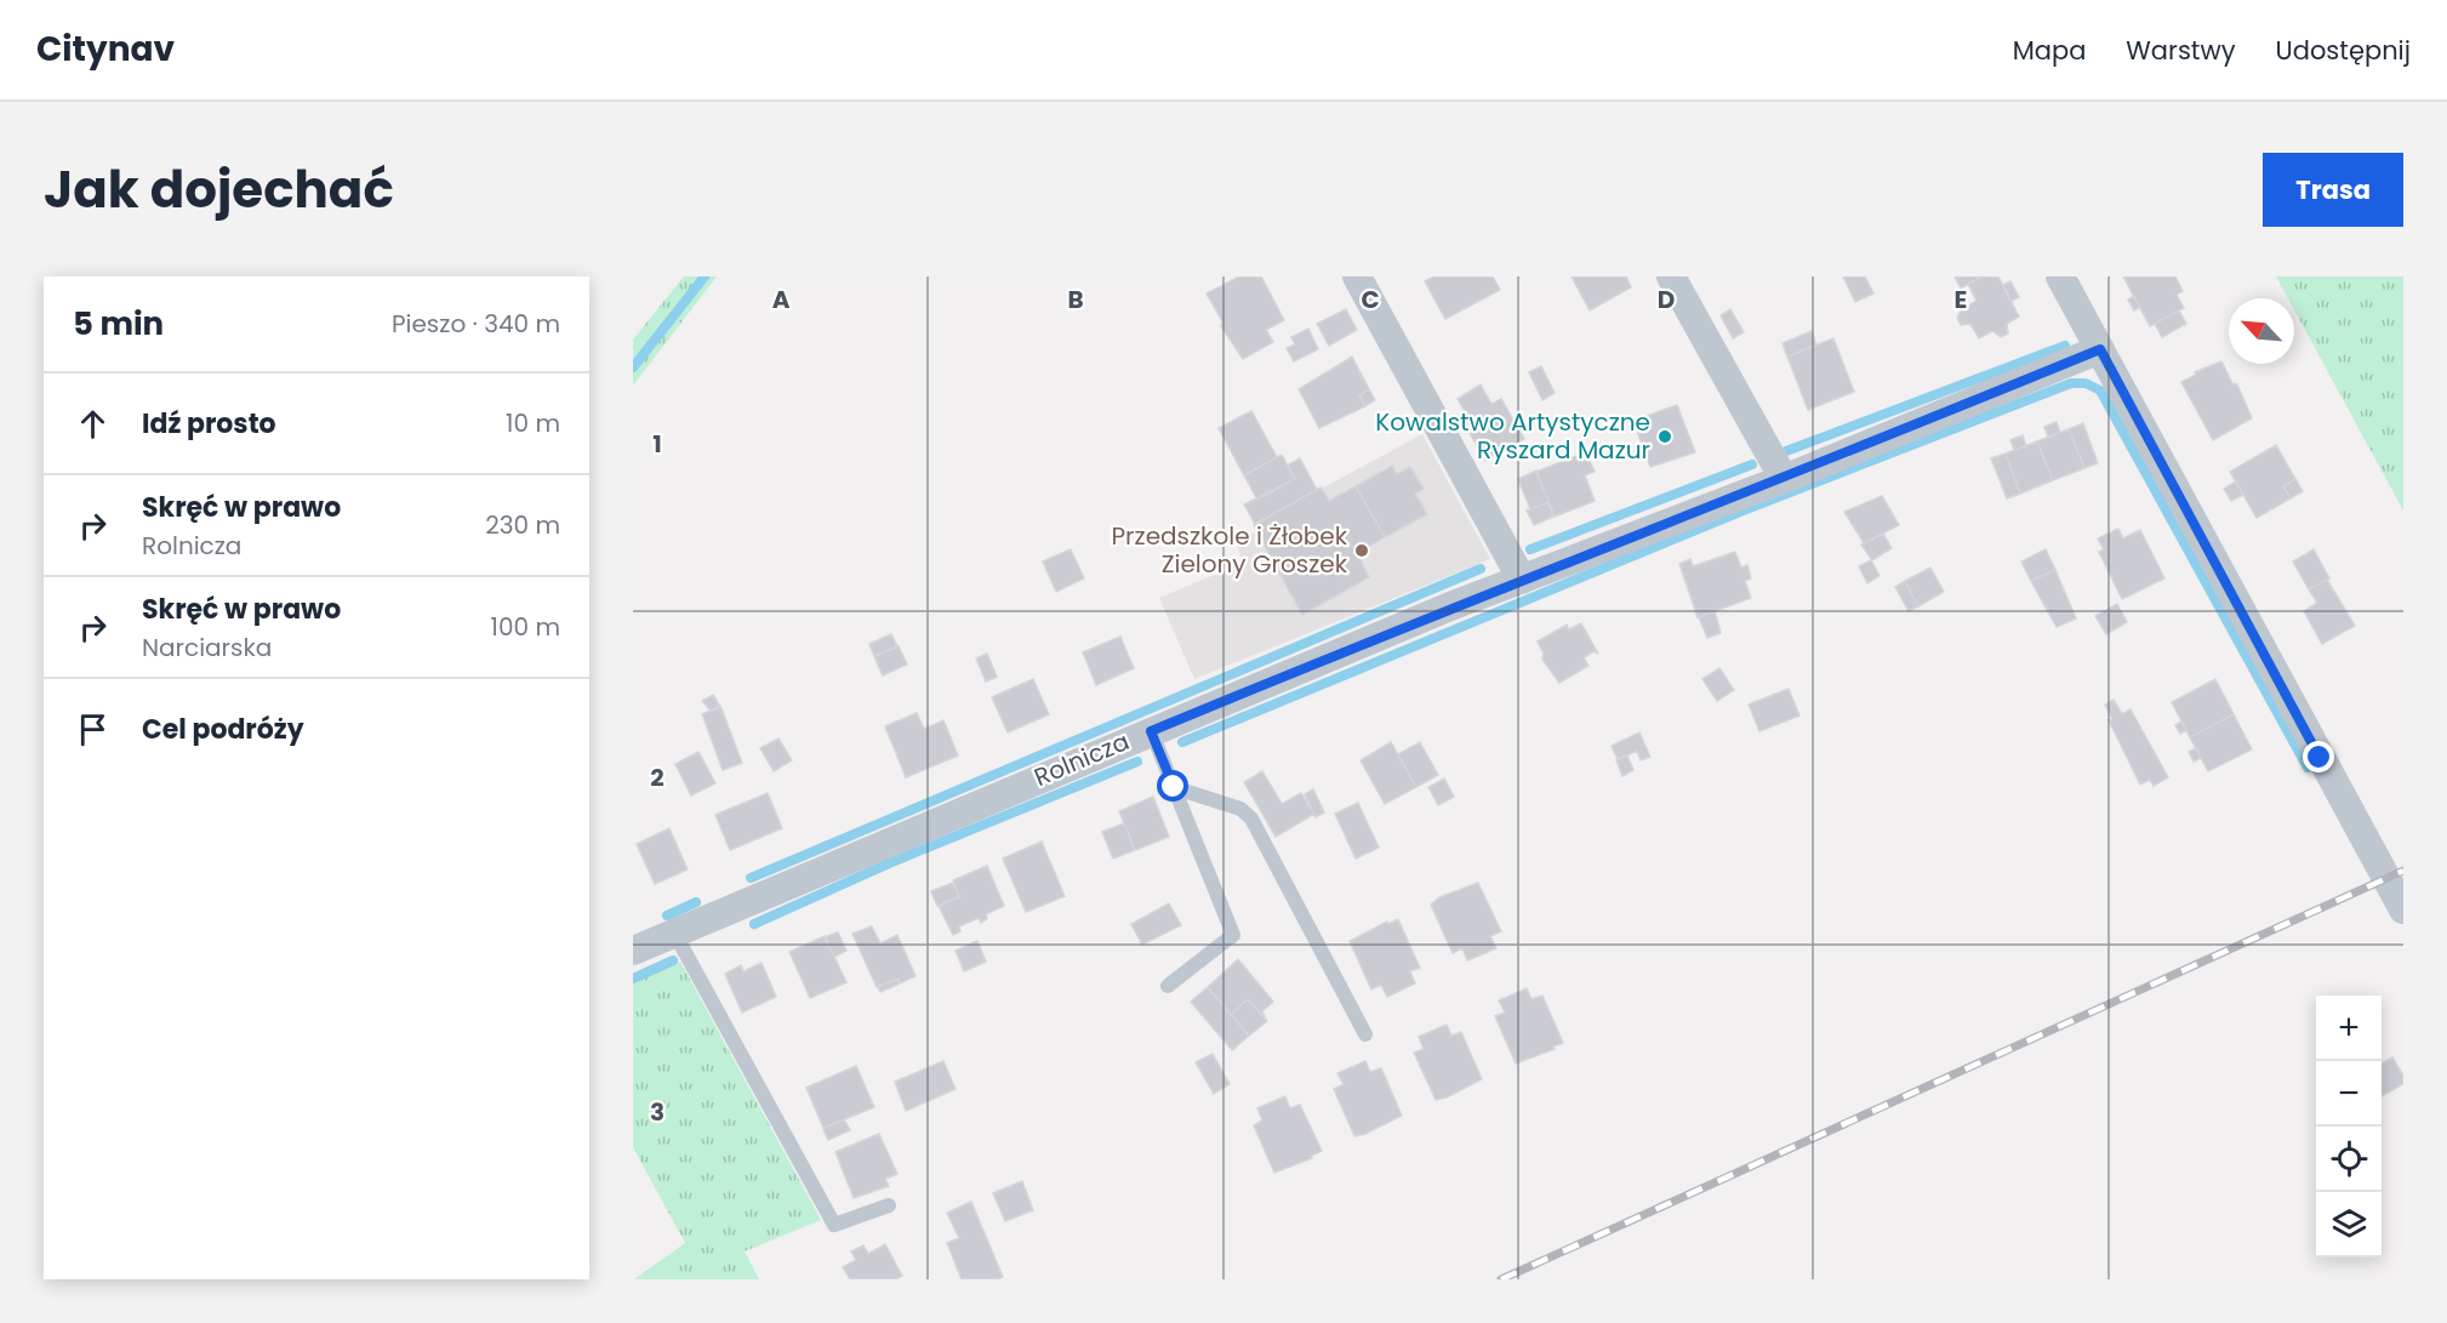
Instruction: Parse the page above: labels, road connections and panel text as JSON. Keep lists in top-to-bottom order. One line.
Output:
{"streets":{"street":["Rolnicza"]},"places":["Kowalstwo Artystyczne Ryszard Mazur","Przedszkole i Żłobek Zielony Groszek"],"north":"top left","page":{"header":"Citynav","nav":["Mapa","Warstwy","Udostępnij"],"title":"Jak dojechać","buttons":"Trasa","heading":["5 min","Pieszo · 340 m"],"list":[["Idź prosto","10 m"],["Skręć w prawo","Rolnicza","230 m"],["Skręć w prawo","Narciarska","100 m"],"Cel podróży"],"map_buttons":["+","−"]},"grid":{"columns":["A","B","C","D","E"],"rows":["1","2","3"]}}
